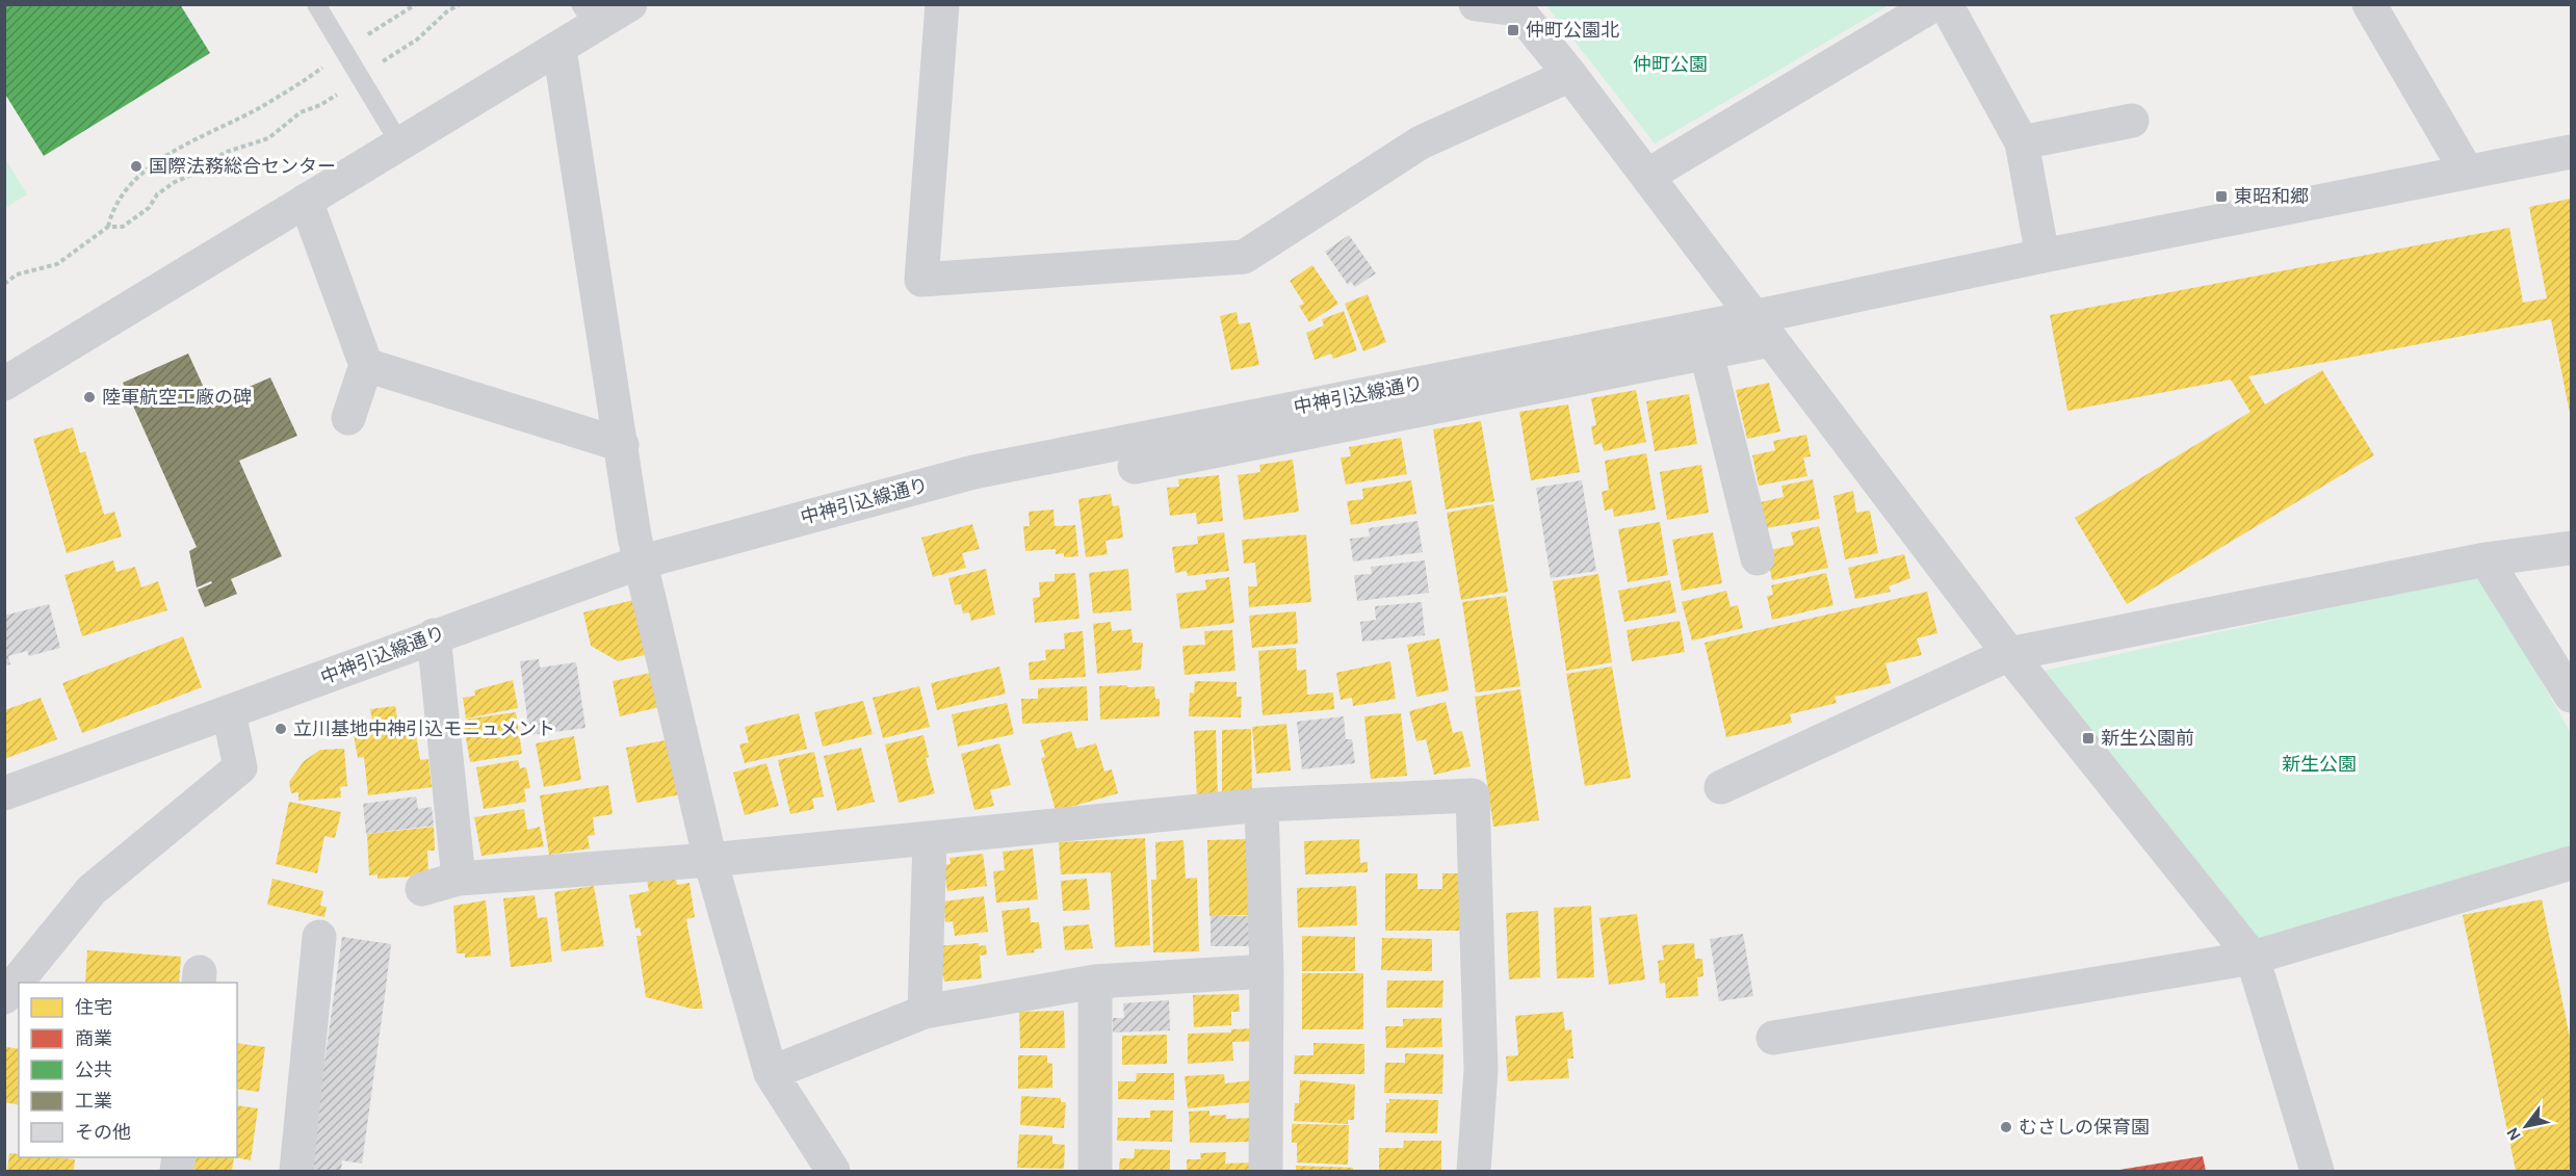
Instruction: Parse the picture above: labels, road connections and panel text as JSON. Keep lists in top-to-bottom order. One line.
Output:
{"streets":{"street":["中神引込線通り"]},"parks":["仲町公園","新生公園"],"places":{"transit":["仲町公園北","東昭和郷","新生公園前"],"other":["国際法務総合センター","陸軍航空工廠の碑","立川基地中神引込モニュメント","むさしの保育園"]},"legend":["住宅","商業","公共","工業","その他"],"north":"bottom left"}
